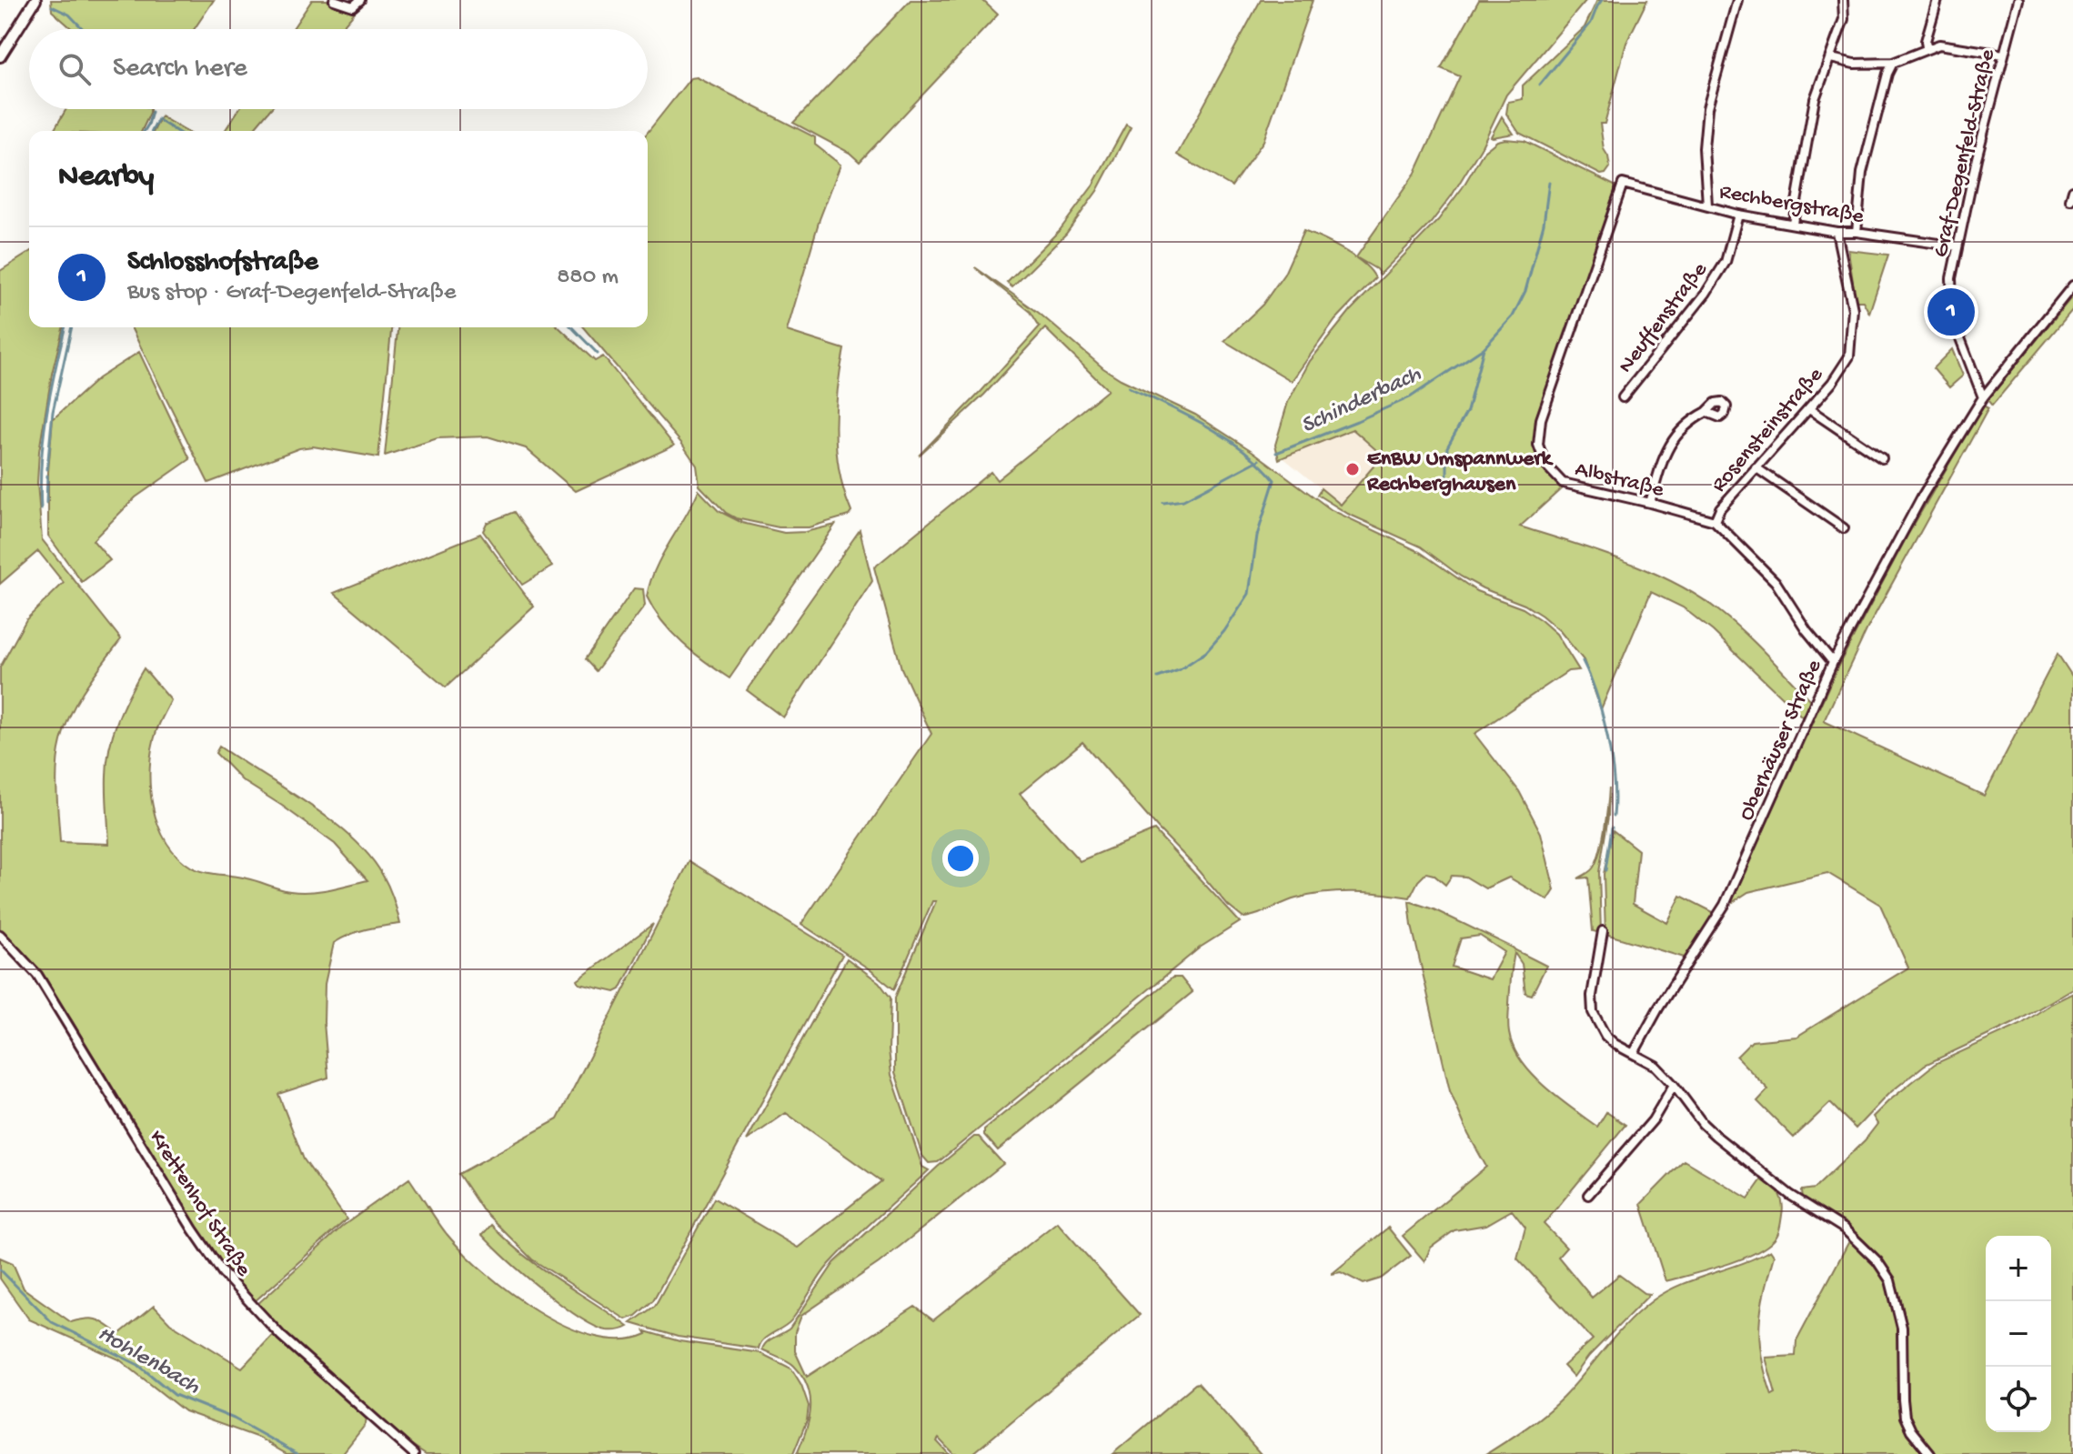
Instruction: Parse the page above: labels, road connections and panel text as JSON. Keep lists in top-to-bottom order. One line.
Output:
{"streets":{"street":["Graf-Degenfeld-Straße","Rechbergstraße","Neuffenstraße","Rosensteinstraße","Albstraße","Oberhäuser Straße","Krettenhof Straße"]},"crossings":[["Graf-Degenfeld-Straße","Rechbergstraße"],["Graf-Degenfeld-Straße","Oberhäuser Straße"],["Rechbergstraße","Neuffenstraße"],["Rechbergstraße","Rosensteinstraße"],["Rechbergstraße","Albstraße"],["Rosensteinstraße","Albstraße"],["Albstraße","Oberhäuser Straße"]],"water":["Schinderbach","Hohlenbach"],"places":["EnBW Umspannwerk Rechberghausen"],"page":{"search":"Search here","heading":"Nearby","list":[{"mark":"1","name":"Schlosshofstraße","note":"Bus stop · Graf-Degenfeld-Straße","value":"880 m"}],"pins":"1","map_buttons":["+","−"]}}
